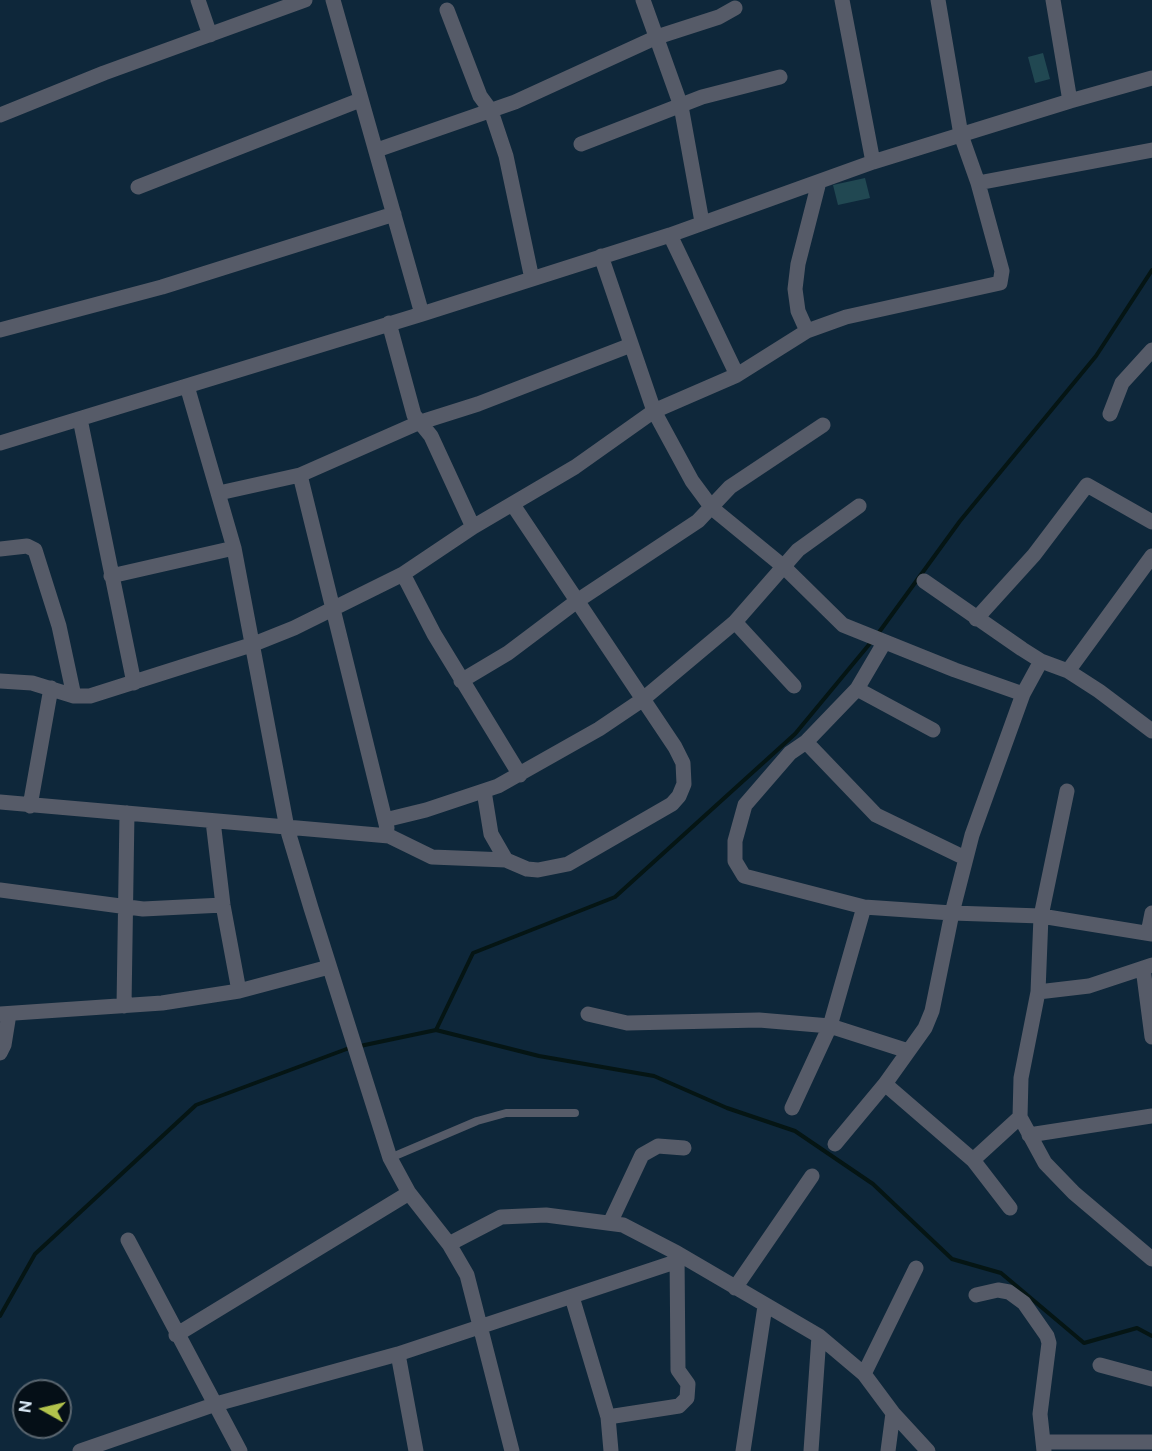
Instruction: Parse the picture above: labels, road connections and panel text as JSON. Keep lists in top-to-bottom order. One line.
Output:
{"north":"left"}
